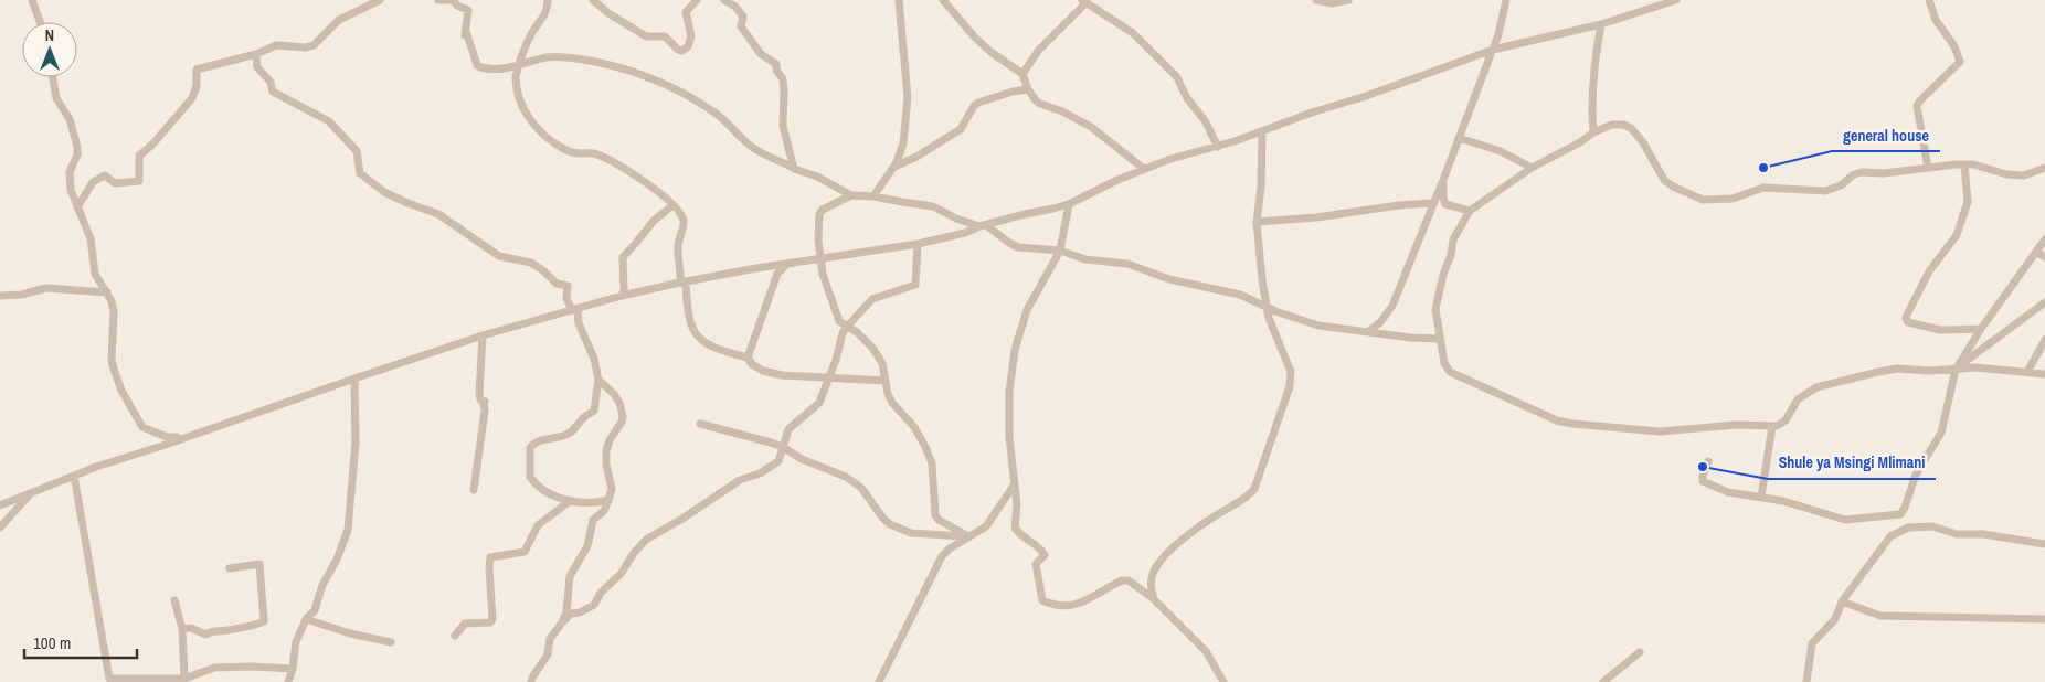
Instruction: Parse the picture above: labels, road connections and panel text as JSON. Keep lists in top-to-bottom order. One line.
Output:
{"places":["general house","Shule ya Msingi Mlimani"],"scale_bar":"100 m","north":"top"}
